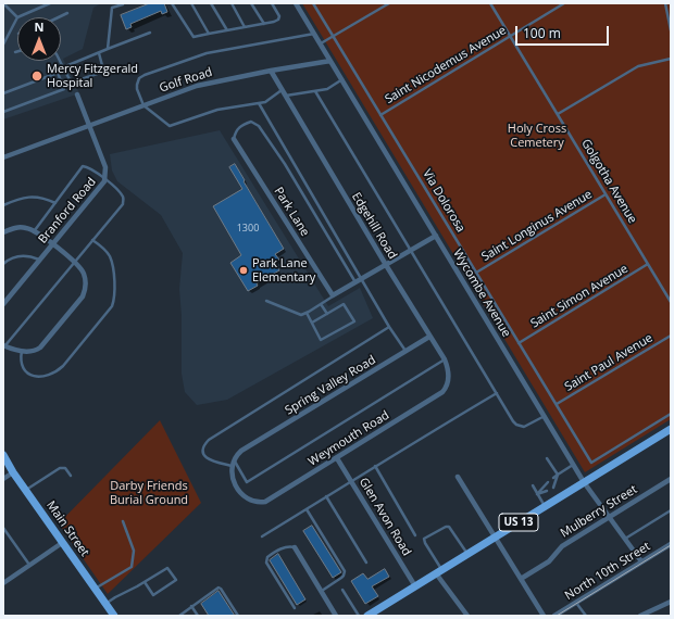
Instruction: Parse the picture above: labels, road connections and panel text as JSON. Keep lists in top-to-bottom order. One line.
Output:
{"streets":{"main road":["US 13","Main Street"],"street":["Golf Road","Branford Road","Park Lane","Edgehill Road","Wycombe Avenue","Spring Valley Road","Weymouth Road","Mulberry Street","Glen Avon Road","North 10th Street"],"lane":["Saint Nicodemus Avenue","Golgotha Avenue","Via Dolorosa","Saint Longinus Avenue","Saint Simon Avenue","Saint Paul Avenue"]},"crossings":[["Saint Nicodemus Avenue","Golgotha Avenue"],["Saint Nicodemus Avenue","Via Dolorosa"],["Golf Road","Branford Road"],["Golf Road","Edgehill Road"],["Golf Road","Wycombe Avenue"],["Golgotha Avenue","Saint Longinus Avenue"],["Golgotha Avenue","Saint Simon Avenue"],["Via Dolorosa","Saint Longinus Avenue"],["Via Dolorosa","Saint Simon Avenue"],["Via Dolorosa","Saint Paul Avenue"],["Edgehill Road","Spring Valley Road"],["Edgehill Road","Weymouth Road"],["Wycombe Avenue","Mulberry Street"],["Wycombe Avenue","US 13"],["Wycombe Avenue","North 10th Street"],["Spring Valley Road","Weymouth Road"],["Weymouth Road","Glen Avon Road"],["Glen Avon Road","US 13"]],"parks":["Holy Cross Cemetery","Darby Friends Burial Ground"],"places":["Mercy Fitzgerald Hospital","Park Lane Elementary"],"house_numbers":["1300"],"scale_bar":"100 m","north":"top"}
